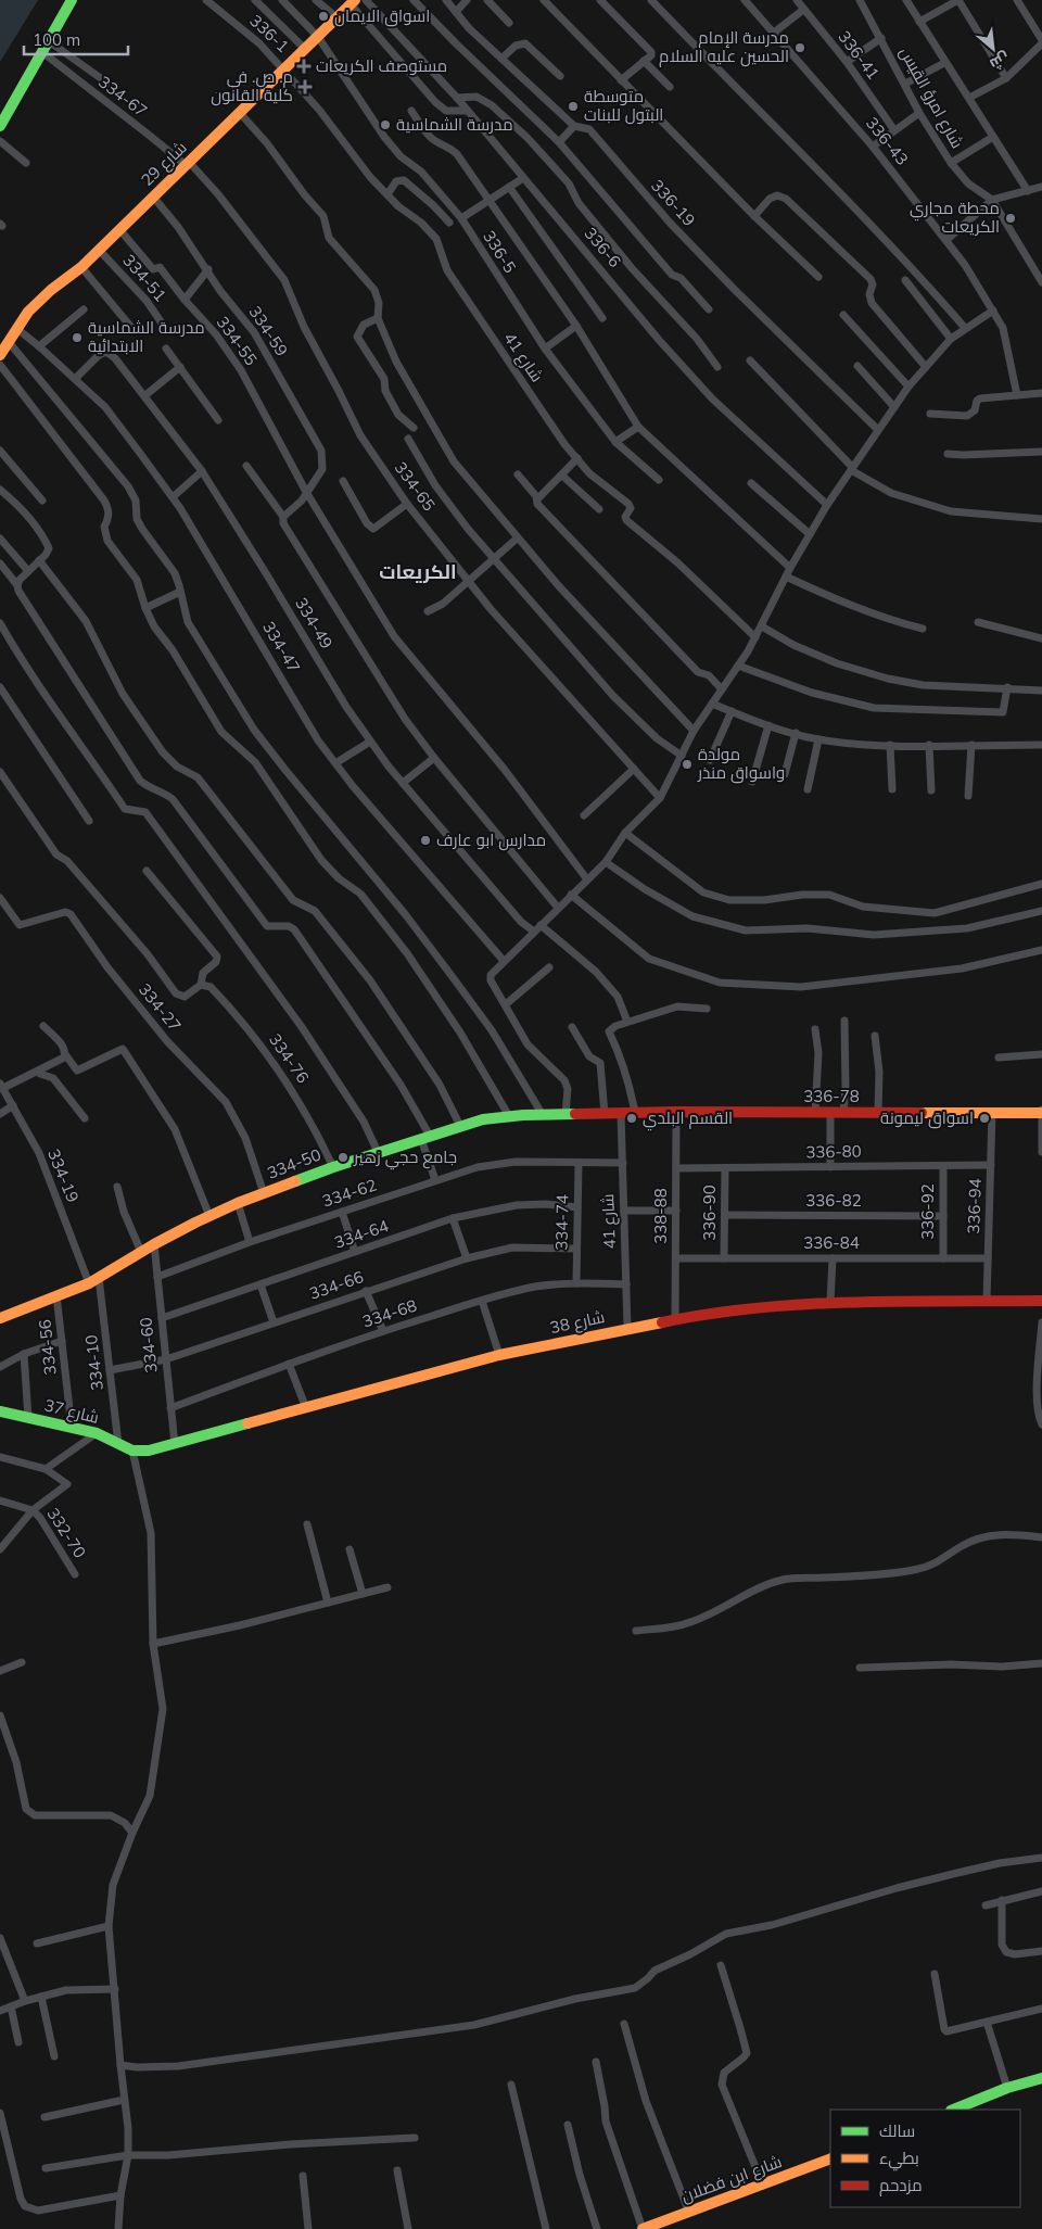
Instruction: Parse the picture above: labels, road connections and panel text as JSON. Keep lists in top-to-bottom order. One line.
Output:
{"streets":{"street":["336-1","336-41","334-67","شارع امرؤ القيس","336-43","شارع 29","336-19","336-6","336-5","334-51","334-59","334-55","شارع 41","334-65","334-49","334-47","334-27","334-76","336-78","336-80","334-50","334-19","334-62","336-82","336-94","336-92","336-90","338-88","334-74","334-64","336-84","334-66","334-68","شارع 38","334-60","334-56","334-10","شارع 37","332-70","شارع ابن فضلان"]},"crossings":[["336-1","شارع 29"],["336-1","شارع 41"],["334-67","شارع 29"],["334-67","334-65"],["شارع 29","336-5"],["شارع 29","334-51"],["شارع 29","334-59"],["شارع 29","334-55"],["شارع 29","شارع 41"],["شارع 29","334-65"],["شارع 29","334-47"],["334-59","334-55"],["شارع 41","336-78"],["شارع 41","334-50"],["شارع 41","334-62"],["شارع 41","334-68"],["شارع 41","شارع 38"],["334-49","334-47"],["334-27","334-50"],["334-76","334-50"],["336-78","334-50"],["336-78","336-94"],["336-78","338-88"],["336-80","336-94"],["336-80","336-92"],["336-80","336-90"],["336-80","338-88"],["334-50","334-19"],["334-50","334-60"],["334-50","334-56"],["334-50","334-10"],["334-19","334-10"],["334-62","334-74"],["334-62","334-60"],["336-82","336-92"],["336-82","336-90"],["336-94","336-84"],["336-94","شارع 38"],["336-92","336-84"],["336-90","336-84"],["338-88","336-84"],["338-88","شارع 38"],["334-74","334-64"],["334-74","334-66"],["334-74","334-68"],["334-64","334-60"],["334-66","334-60"],["334-66","334-10"],["334-68","334-60"],["شارع 38","334-60"],["شارع 38","شارع 37"],["334-56","شارع 37"],["334-10","شارع 37"]],"districts":["الكريعات"],"places":{"other":["اسواق الايمان","مدرسة الإمام الحسين عليه السلام","متوسطة البتول للبنات","مدرسة الشماسية","محطة مجاري الكريعات","مدرسة الشماسية الابتدائية","مولدة واسواق منذر","مدارس ابو عارف","القسم البلدي","اسواق ليمونة","جامع حجي زهير"],"health":["مستوصف الكريعات","م. ص. في كلية القانون"]},"legend":["سالك","بطيء","مزدحم"],"scale_bar":"100 m","north":"bottom right"}
